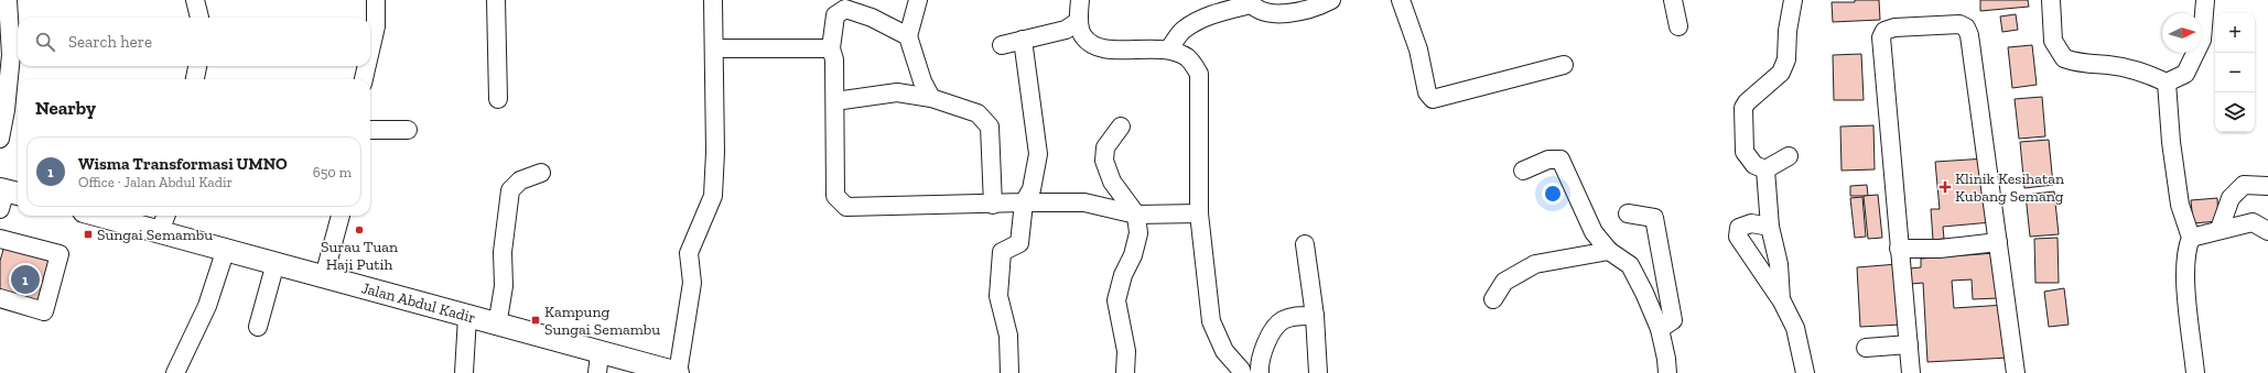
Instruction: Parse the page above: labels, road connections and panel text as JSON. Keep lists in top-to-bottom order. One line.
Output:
{"streets":{"main road":["Jalan Abdul Kadir"]},"places":{"health":["Klinik Kesihatan Kubang Semang"],"other":["Surau Tuan Haji Putih"],"transit":["Sungai Semambu","Kampung Sungai Semambu"]},"north":"right","page":{"map_buttons":["+","−"],"search":"Search here","heading":"Nearby","list":[{"mark":"1","name":"Wisma Transformasi UMNO","note":"Office · Jalan Abdul Kadir","value":"650 m"}],"pins":"1"}}
